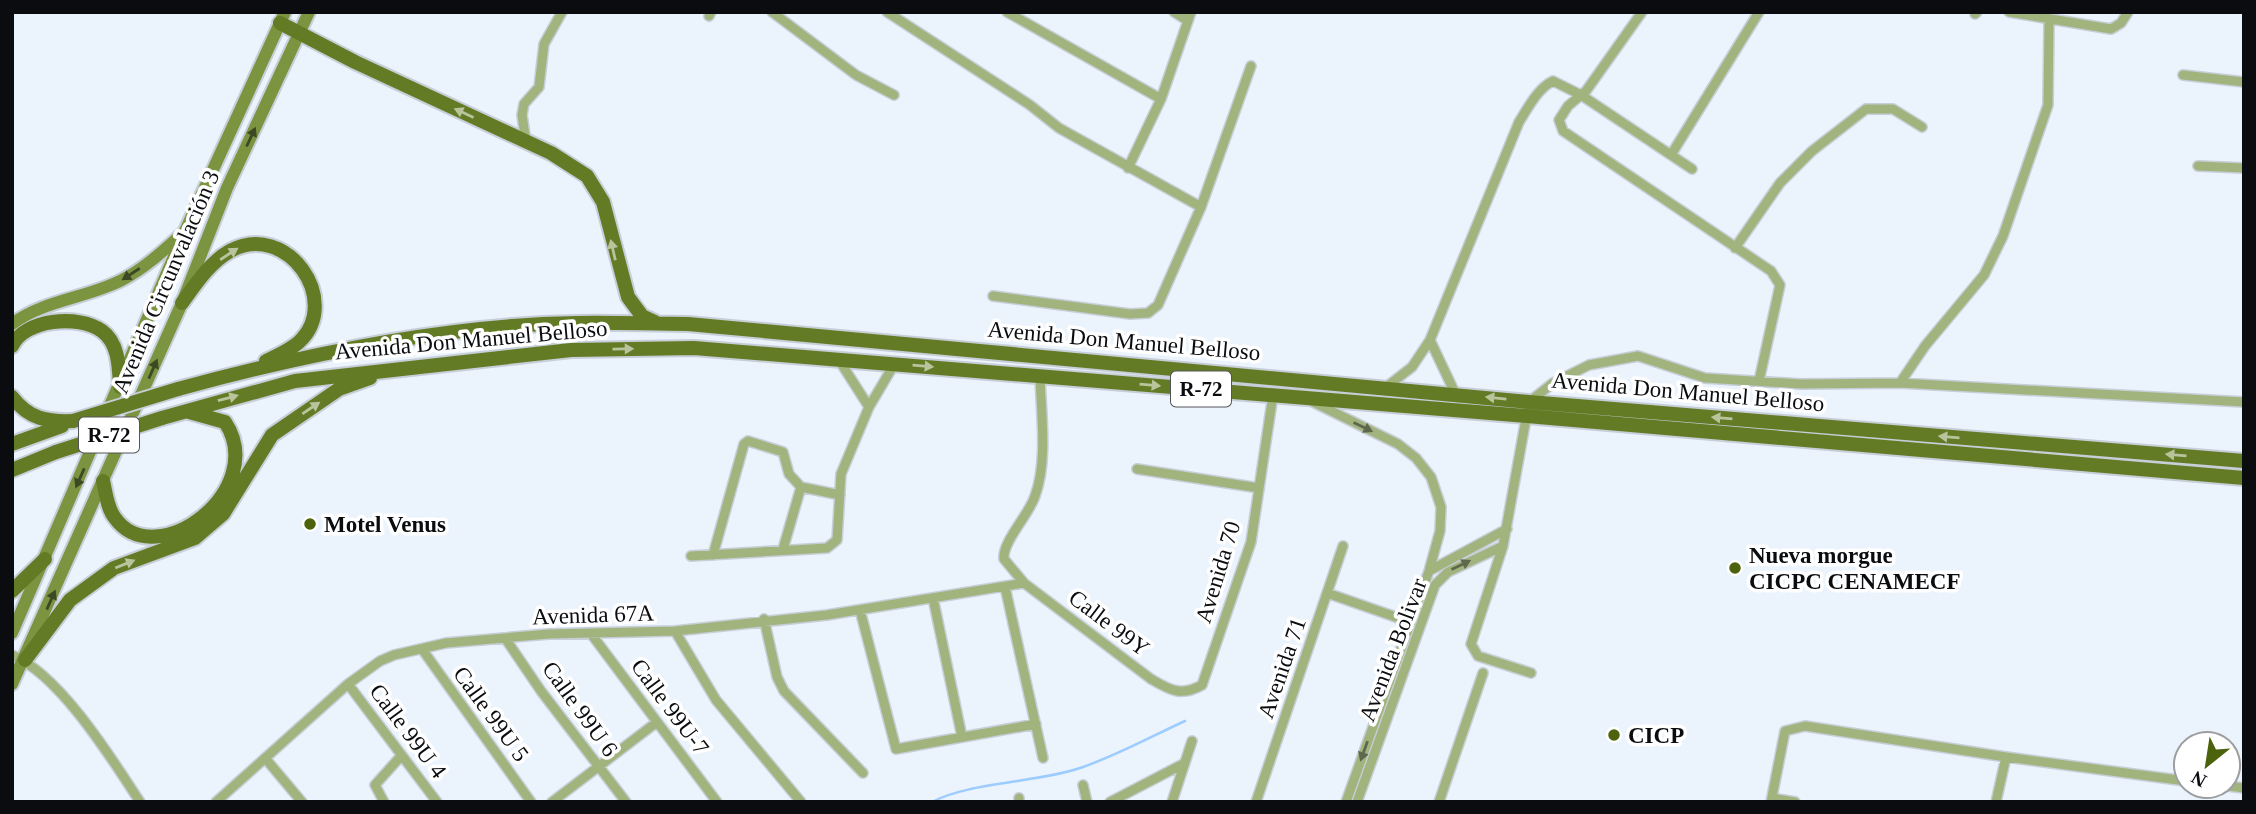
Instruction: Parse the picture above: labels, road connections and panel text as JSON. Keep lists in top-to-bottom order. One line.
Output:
{"streets":{"main road":["Avenida Circunvalación 3","Avenida Don Manuel Belloso","R-72"],"street":["Avenida 70","Avenida 67A","Calle 99Y","Avenida Bolivar","Avenida 71","Calle 99U-7","Calle 99U 6","Calle 99U 5","Calle 99U 4"]},"crossings":[["Avenida Don Manuel Belloso","R-72"],["Avenida Don Manuel Belloso","Avenida 70"],["Avenida Don Manuel Belloso","Calle 99Y"],["Avenida 70","Calle 99Y"],["Avenida 67A","Calle 99Y"],["Avenida 67A","Calle 99U-7"],["Avenida 67A","Calle 99U 6"],["Avenida 67A","Calle 99U 5"],["Avenida 67A","Calle 99U 4"]],"places":["Motel Venus","Nueva morgue CICPC CENAMECF","CICP"],"north":"bottom left"}
